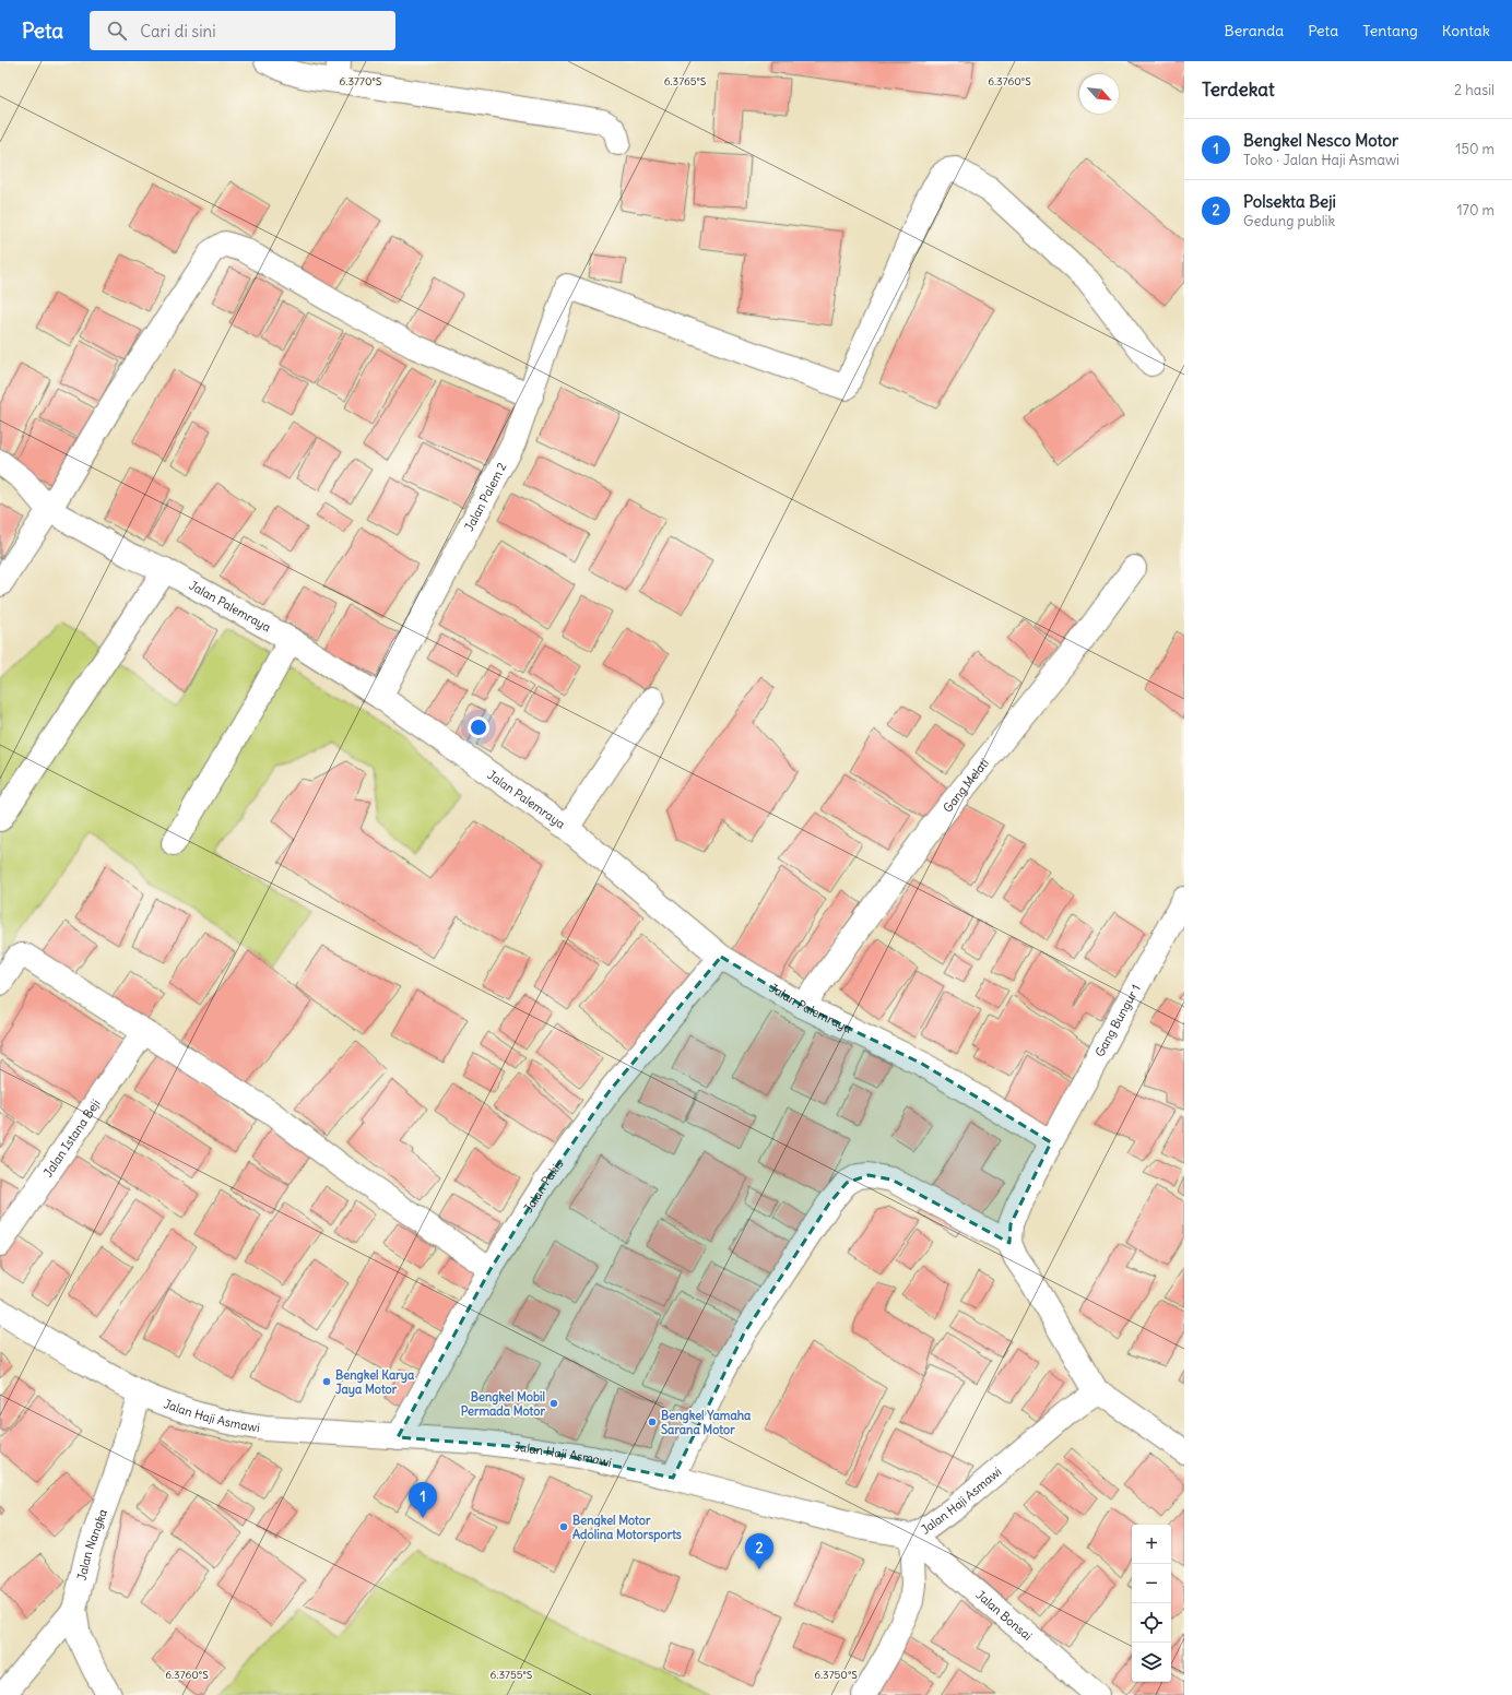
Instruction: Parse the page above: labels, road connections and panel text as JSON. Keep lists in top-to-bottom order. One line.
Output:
{"streets":{"street":["Jalan Palem 2","Jalan Palemraya","Gang Melati","Gang Bungur 1","Jalan Istana Beji","Jalan Pakis","Jalan Haji Asmawi","Jalan Nangka","Jalan Bonsai"]},"crossings":[["Jalan Palem 2","Jalan Palemraya"],["Jalan Palemraya","Gang Melati"],["Jalan Palemraya","Gang Bungur 1"],["Jalan Palemraya","Jalan Pakis"],["Jalan Pakis","Jalan Haji Asmawi"],["Jalan Haji Asmawi","Jalan Nangka"],["Jalan Haji Asmawi","Jalan Bonsai"]],"places":["Bengkel Karya Jaya Motor","Bengkel Mobil Permada Motor","Bengkel Yamaha Sarana Motor","Bengkel Motor Adolina Motorsports"],"north":"bottom right","page":{"header":"Peta","search":"Cari di sini","nav":["Beranda","Peta","Tentang","Kontak"],"heading":["Terdekat","2 hasil"],"list":[{"mark":"1","name":"Bengkel Nesco Motor","note":"Toko · Jalan Haji Asmawi","value":"150 m"},{"mark":"2","name":"Polsekta Beji","note":"Gedung publik","value":"170 m"}],"pins":["1","2"],"map_buttons":["+","−"]},"coordinates":["6.3770°S","6.3765°S","6.3760°S","6.3755°S","6.3750°S"]}
